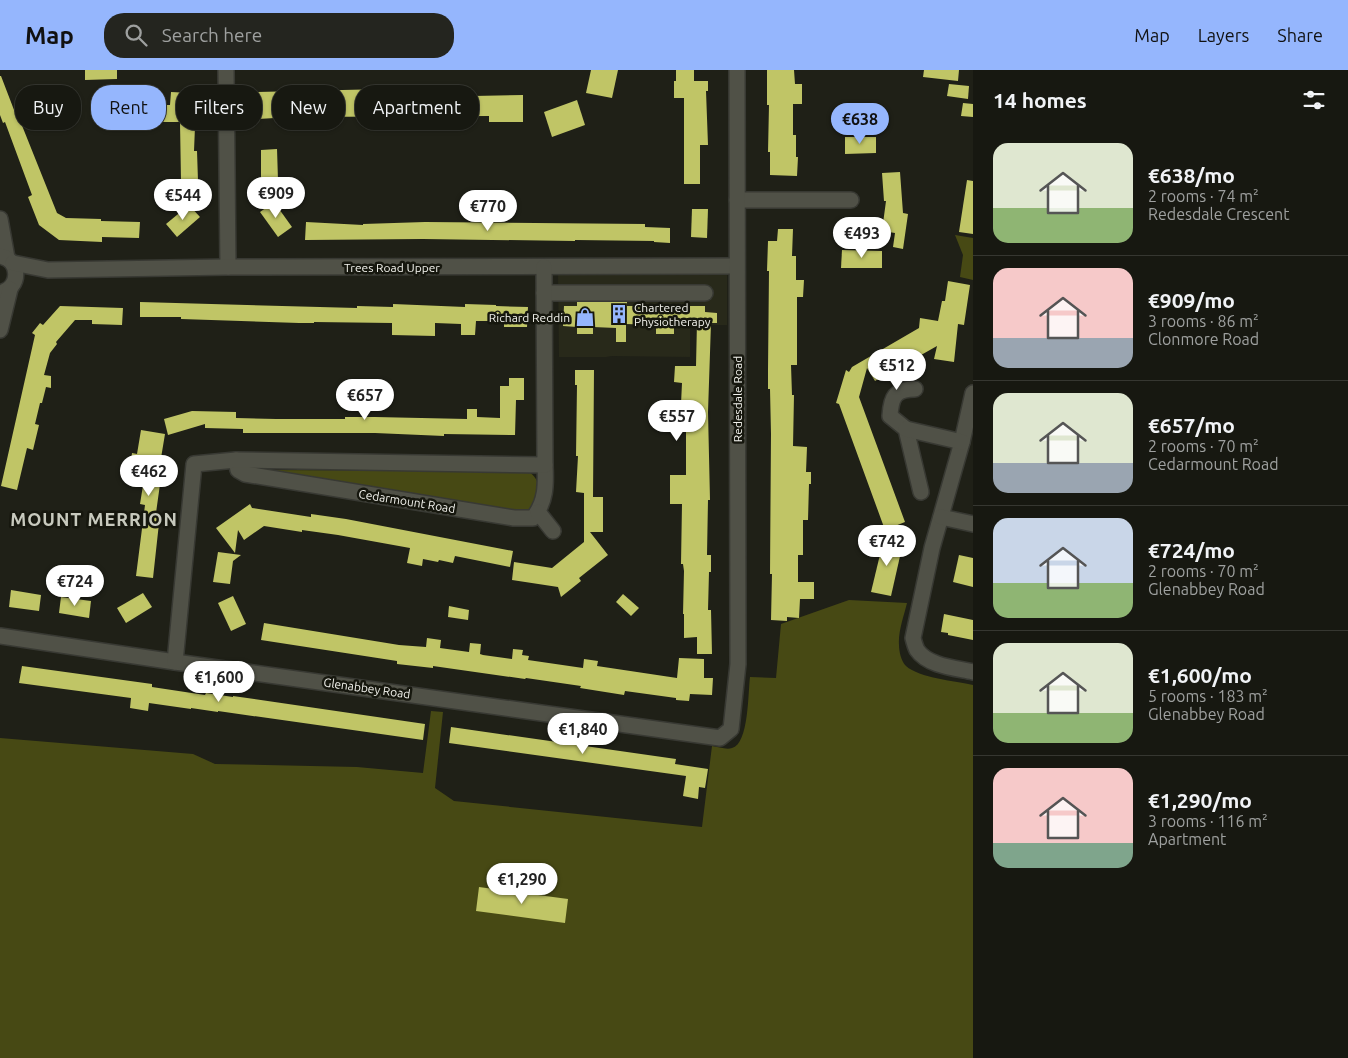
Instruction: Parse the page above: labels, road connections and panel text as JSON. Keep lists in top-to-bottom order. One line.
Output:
{"streets":{"street":["Trees Road Upper","Redesdale Road","Cedarmount Road","Glenabbey Road"]},"crossings":[["Trees Road Upper","Redesdale Road"],["Redesdale Road","Glenabbey Road"]],"districts":["MOUNT MERRION"],"places":{"building":["Chartered Physiotherapy"],"shop":["Richard Reddin"]},"page":{"header":"Map","search":"Search here","nav":["Map","Layers","Share"],"heading":"14 homes","chip":["Buy","Rent","Filters","New","Apartment"],"price":["€638","€909","€544","€770","€493","€512","€657","€557","€462","€742","€724","€1,600","€1,840","€1,290"],"list":[{"name":"€638/mo","note":"2 rooms · 74 m² · Redesdale Crescent"},{"name":"€909/mo","note":"3 rooms · 86 m² · Clonmore Road"},{"name":"€657/mo","note":"2 rooms · 70 m² · Cedarmount Road"},{"name":"€724/mo","note":"2 rooms · 70 m² · Glenabbey Road"},{"name":"€1,600/mo","note":"5 rooms · 183 m² · Glenabbey Road"},{"name":"€1,290/mo","note":"3 rooms · 116 m² · Apartment"}]}}
